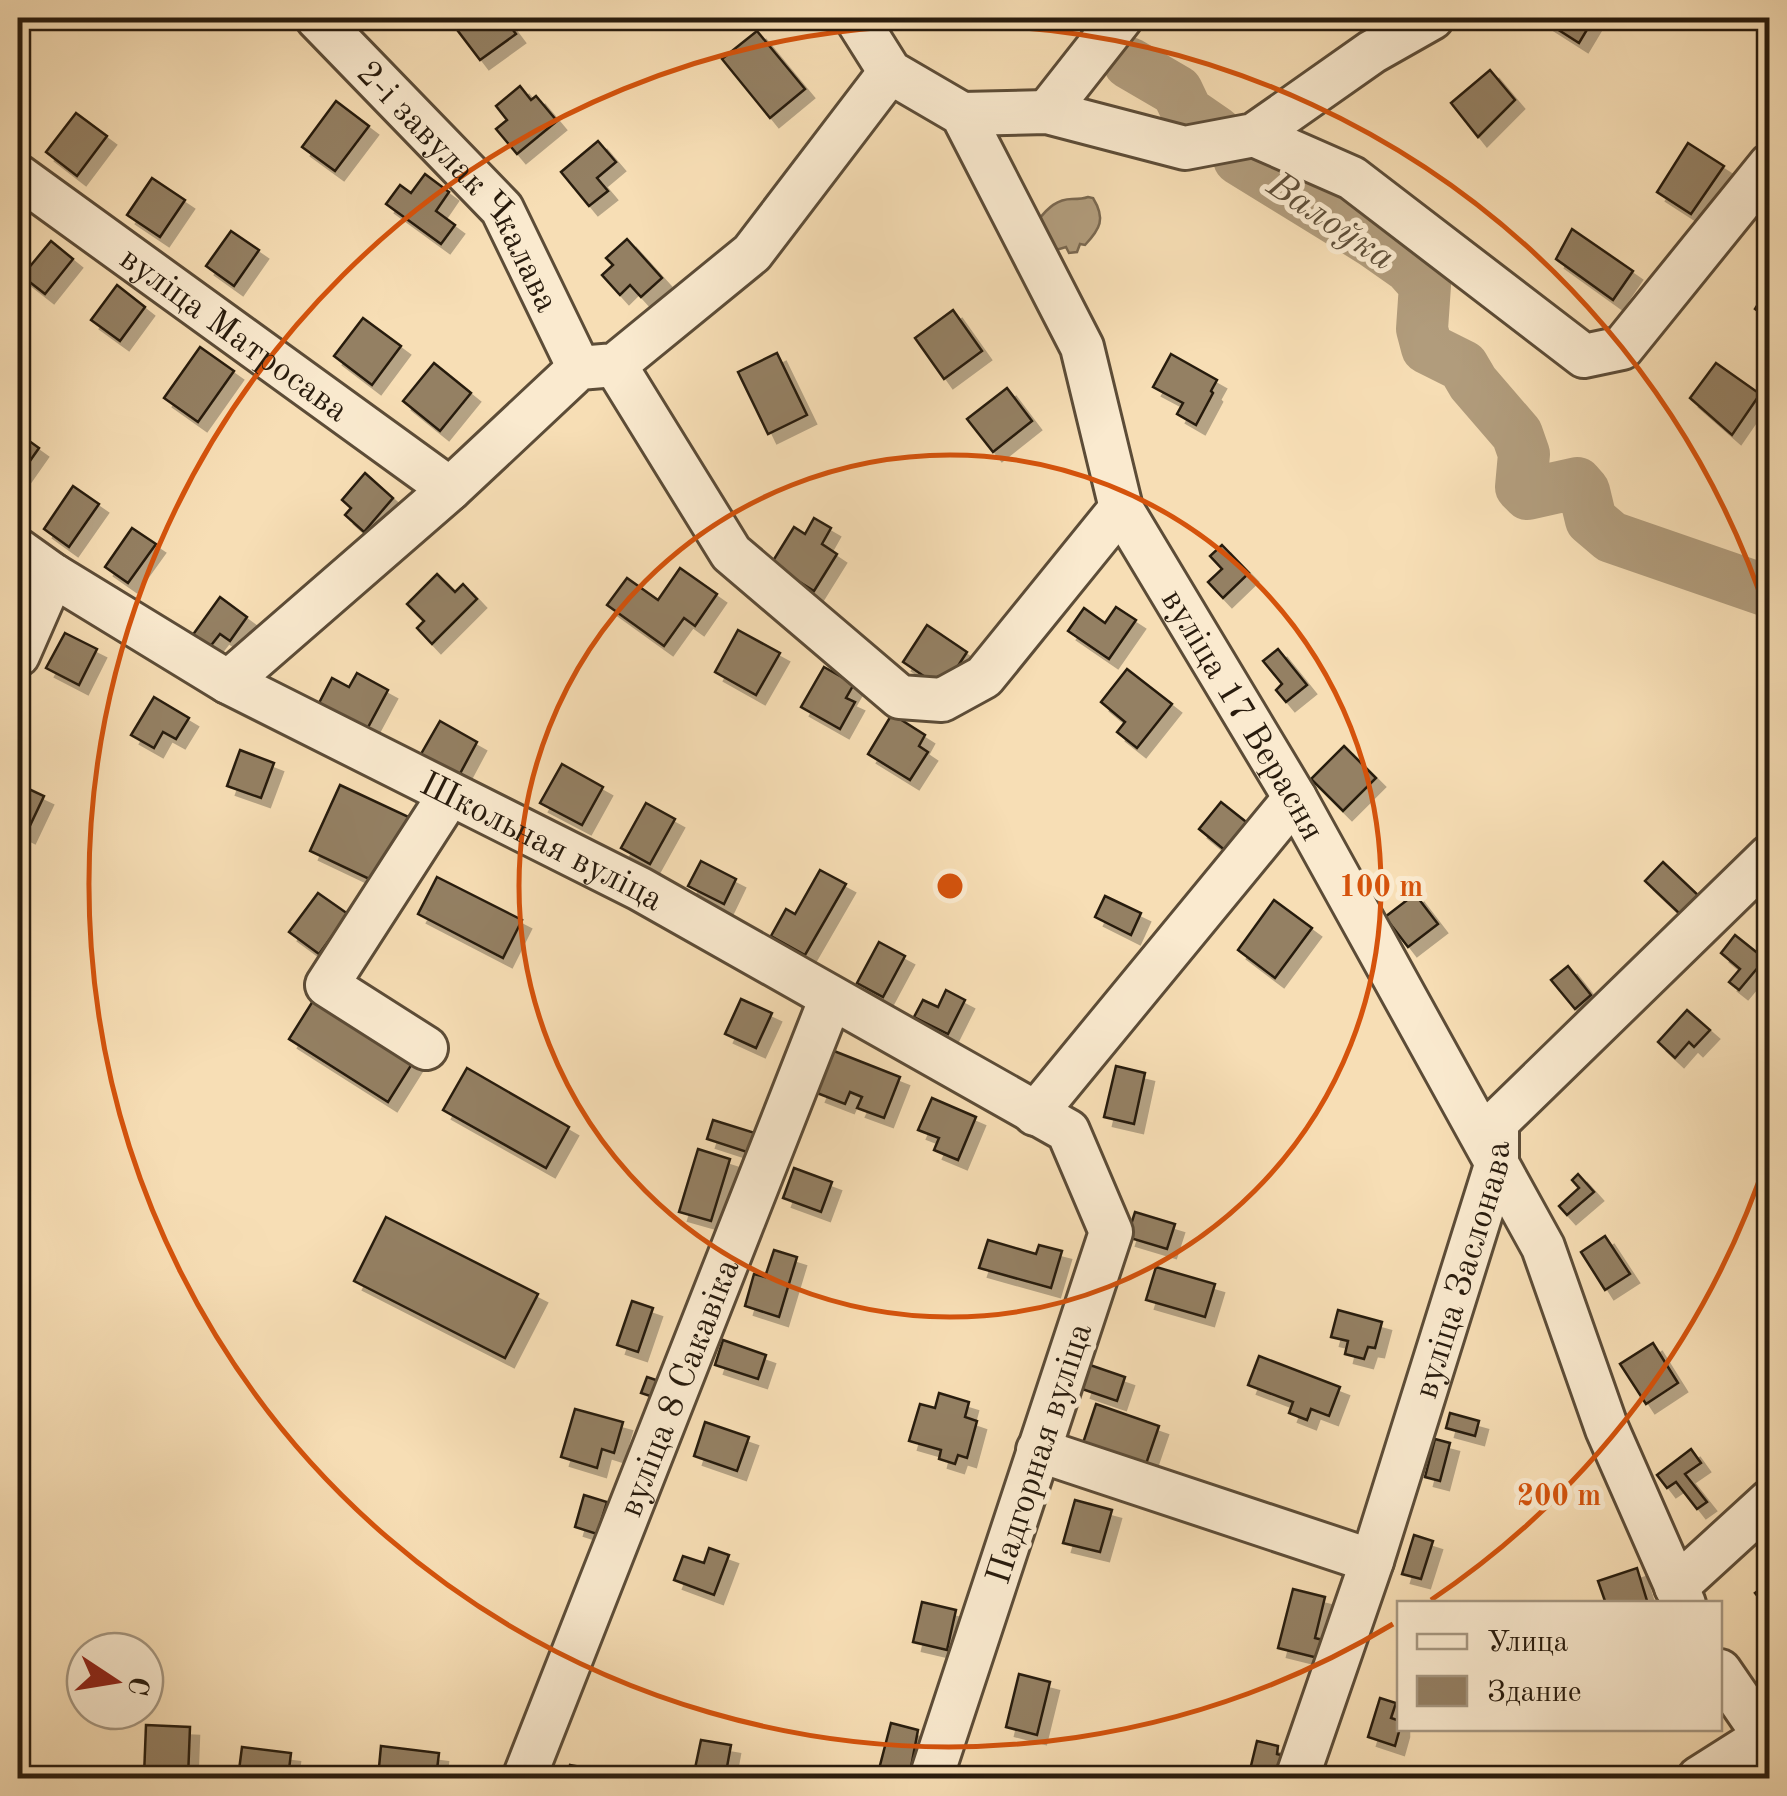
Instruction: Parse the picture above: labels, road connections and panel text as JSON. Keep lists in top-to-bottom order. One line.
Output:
{"streets":{"street":["2-і завулак Чкалава","вуліца Матросава","вуліца 17 Верасня","Школьная вуліца","вуліца Заслонава","вуліца 8 Сакавіка","Падгорная вуліца"]},"crossings":[["2-і завулак Чкалава","вуліца 17 Верасня"],["вуліца 17 Верасня","вуліца Заслонава"],["Школьная вуліца","вуліца 8 Сакавіка"],["Школьная вуліца","Падгорная вуліца"]],"water":["Валоўка"],"legend":["Улица","Здание"],"north":"right","rings":["100 m","200 m"]}
